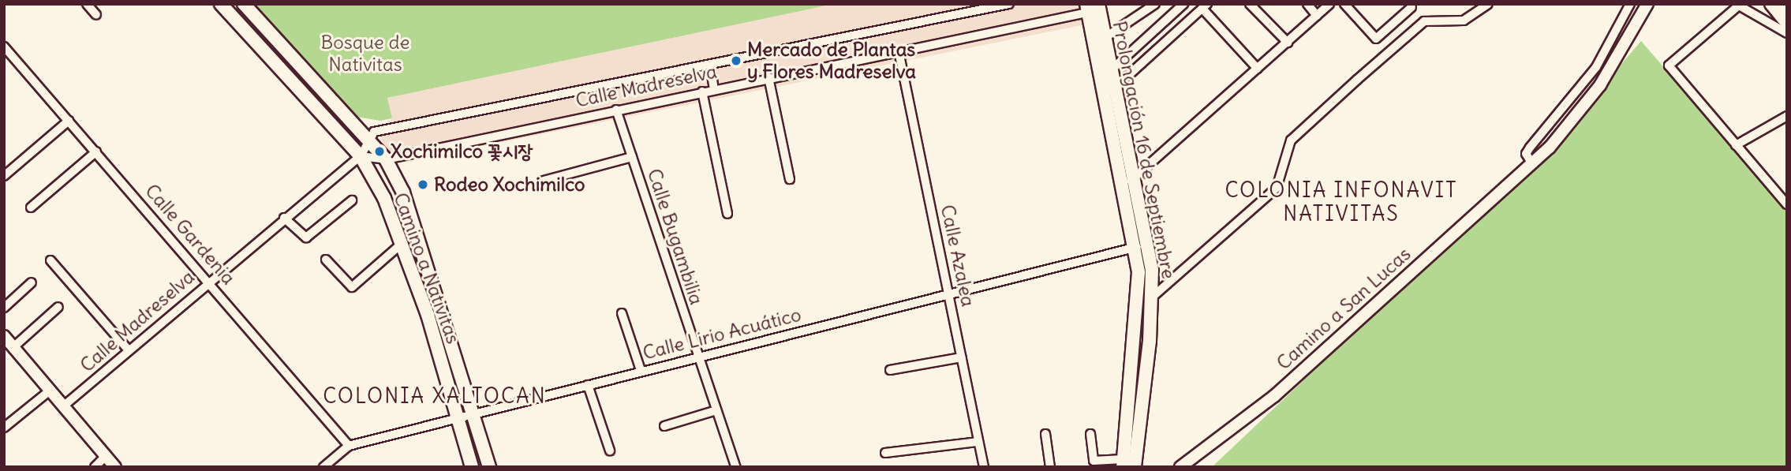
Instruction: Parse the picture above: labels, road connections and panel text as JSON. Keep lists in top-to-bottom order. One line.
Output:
{"streets":{"main road":["Prolongación 16 de Septiembre","Camino a Nativitas"],"street":["Calle Madreselva","Calle Gardenia","Calle Bugambilia","Calle Azalea","Camino a San Lucas","Calle Lirio Acuático"]},"crossings":[["Calle Madreselva","Prolongación 16 de Septiembre"],["Calle Madreselva","Calle Gardenia"],["Calle Madreselva","Calle Bugambilia"],["Calle Madreselva","Calle Azalea"],["Calle Madreselva","Camino a Nativitas"],["Prolongación 16 de Septiembre","Calle Lirio Acuático"],["Calle Gardenia","Calle Lirio Acuático"],["Calle Bugambilia","Calle Lirio Acuático"],["Calle Azalea","Calle Lirio Acuático"],["Camino a Nativitas","Calle Lirio Acuático"]],"districts":["COLONIA INFONAVIT NATIVITAS","COLONIA XALTOCAN"],"parks":["Bosque de Nativitas"],"places":["Mercado de Plantas y Flores Madreselva","Xochimilco 꽃시장","Rodeo Xochimilco"]}
